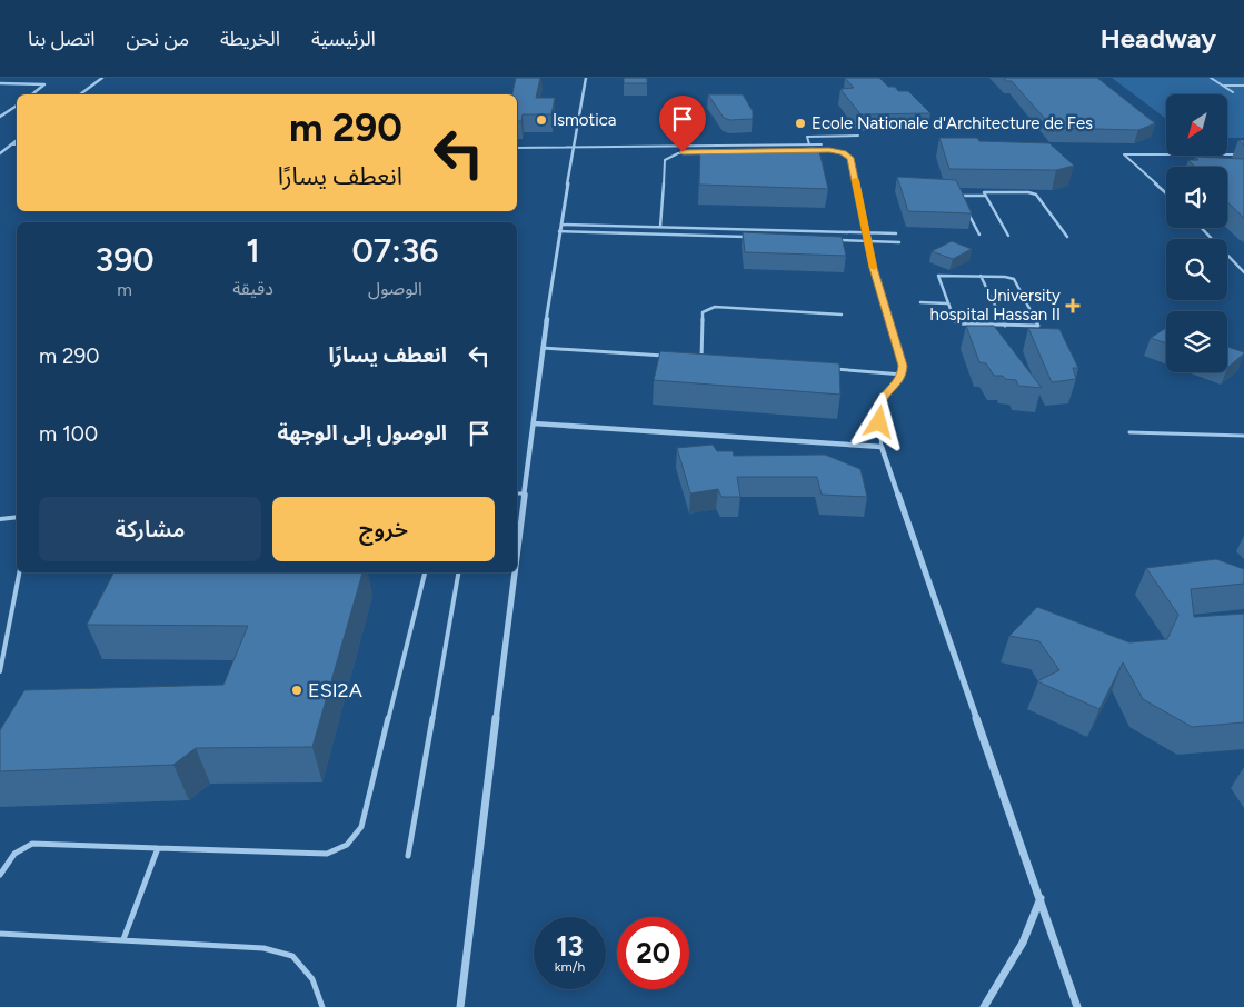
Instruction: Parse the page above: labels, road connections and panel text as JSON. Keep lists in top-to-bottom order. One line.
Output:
{"places":{"other":["Ismotica","Ecole Nationale d'Architecture de Fes","ESI2A"],"health":["University hospital Hassan II"]},"north":"bottom left","page":{"header":"Headway","nav":["الرئيسية","الخريطة","من نحن","اتصل بنا"],"turn":["290 m","انعطف يسارًا"],"eta":["07:36","الوصول","1","دقيقة","390","m"],"list":[{"name":"انعطف يسارًا","value":"290 m"},{"name":"الوصول إلى الوجهة","value":"100 m"}],"buttons":["خروج","مشاركة"],"speed":"13 km/h","limit":"20"}}
